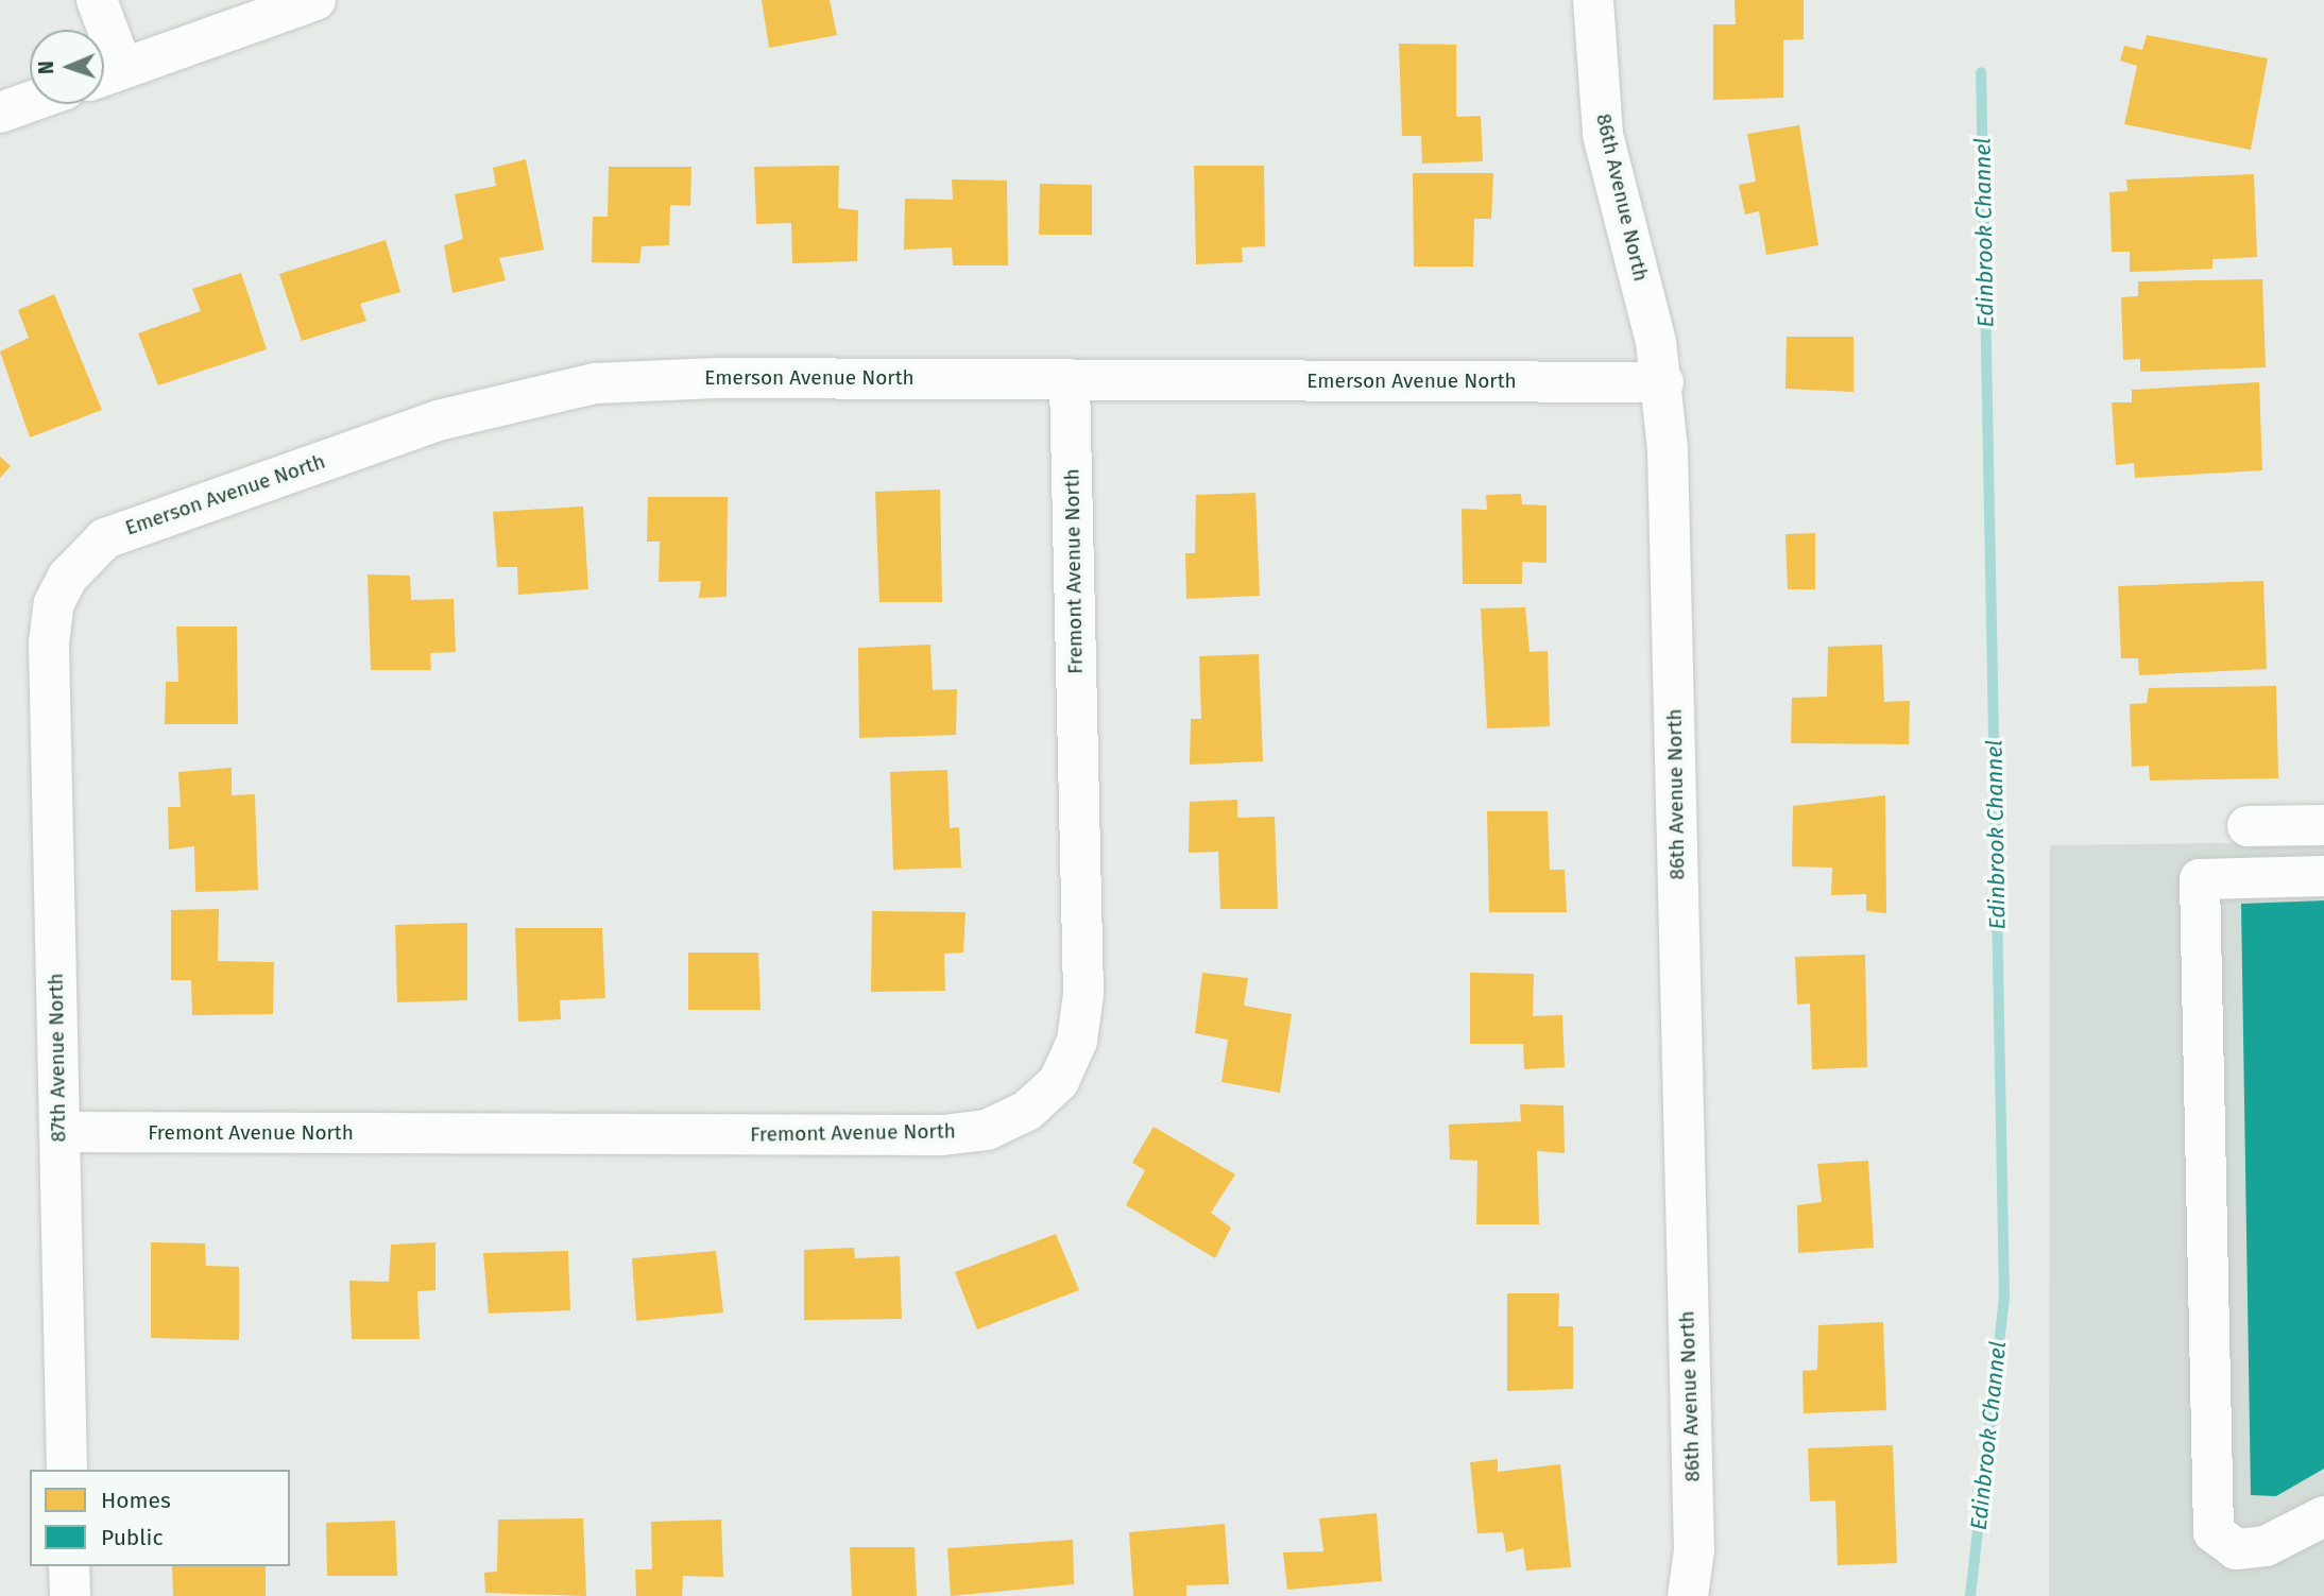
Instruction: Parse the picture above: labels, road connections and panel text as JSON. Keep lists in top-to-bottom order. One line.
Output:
{"streets":{"street":["86th Avenue North","Emerson Avenue North","Fremont Avenue North","87th Avenue North"]},"crossings":[["86th Avenue North","Emerson Avenue North"],["Emerson Avenue North","Fremont Avenue North"],["Emerson Avenue North","87th Avenue North"],["Fremont Avenue North","87th Avenue North"]],"water":["Edinbrook Channel"],"legend":["Homes","Public"],"north":"left"}
